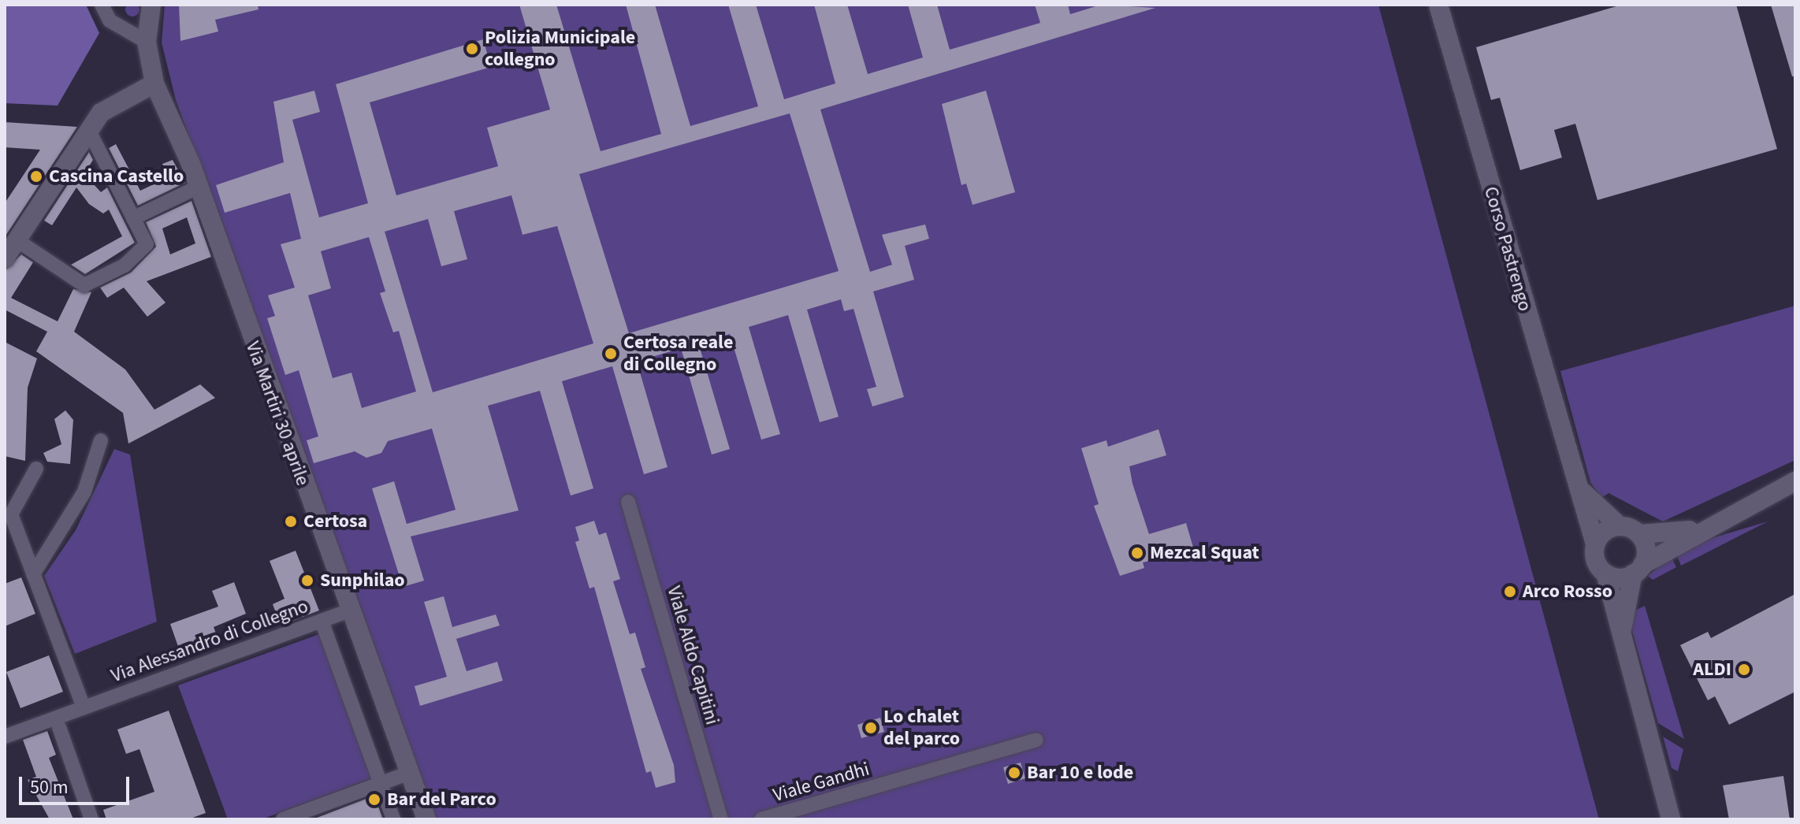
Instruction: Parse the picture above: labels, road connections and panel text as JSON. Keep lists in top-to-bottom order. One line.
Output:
{"streets":{"street":["Corso Pastrengo","Via Martiri 30 aprile","Via Alessandro di Collegno","Viale Aldo Capitini","Viale Gandhi"]},"crossings":[["Via Martiri 30 aprile","Via Alessandro di Collegno"]],"places":["Polizia Municipale collegno","Cascina Castello","Certosa reale di Collegno","Certosa","Mezcal Squat","Sunphilao","Arco Rosso","ALDI","Lo chalet del parco","Bar 10 e lode","Bar del Parco"],"scale_bar":"50 m"}
